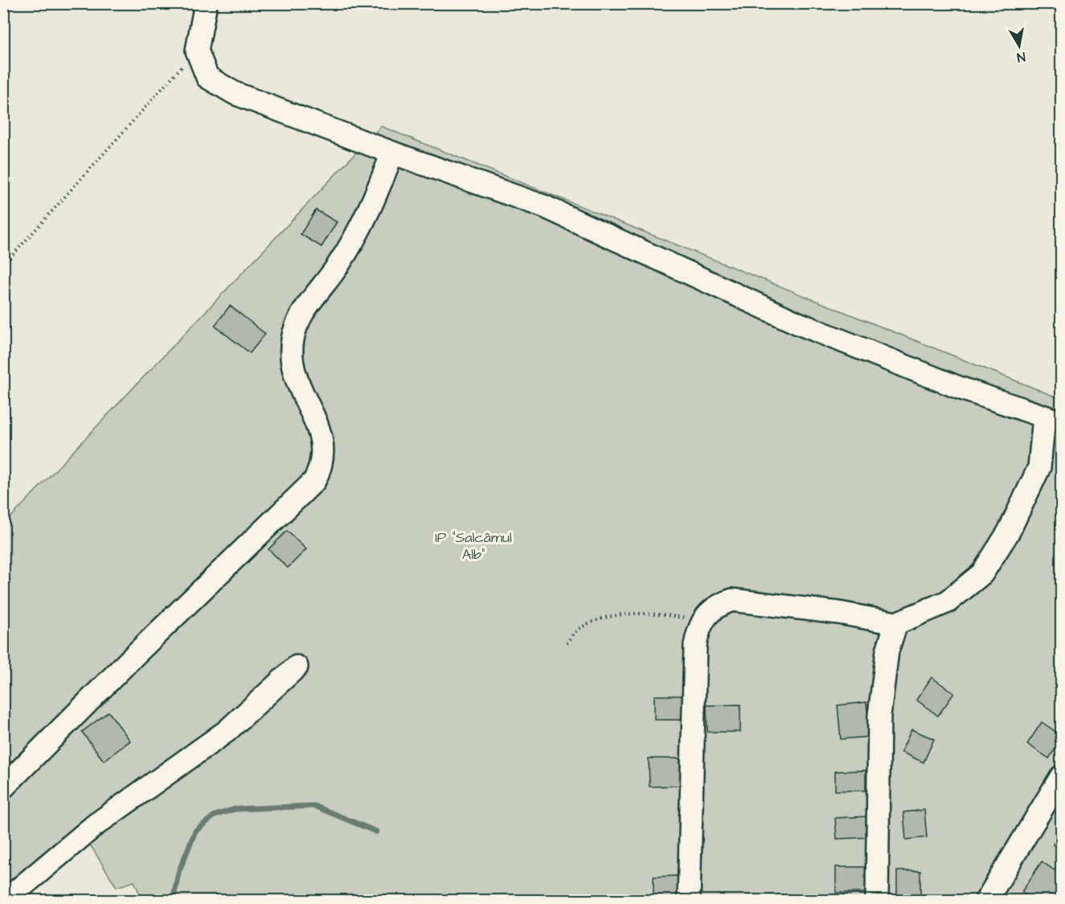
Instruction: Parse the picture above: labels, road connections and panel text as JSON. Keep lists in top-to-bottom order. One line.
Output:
{"parks":["IP \"Salcâmul Alb\""],"north":"bottom"}
